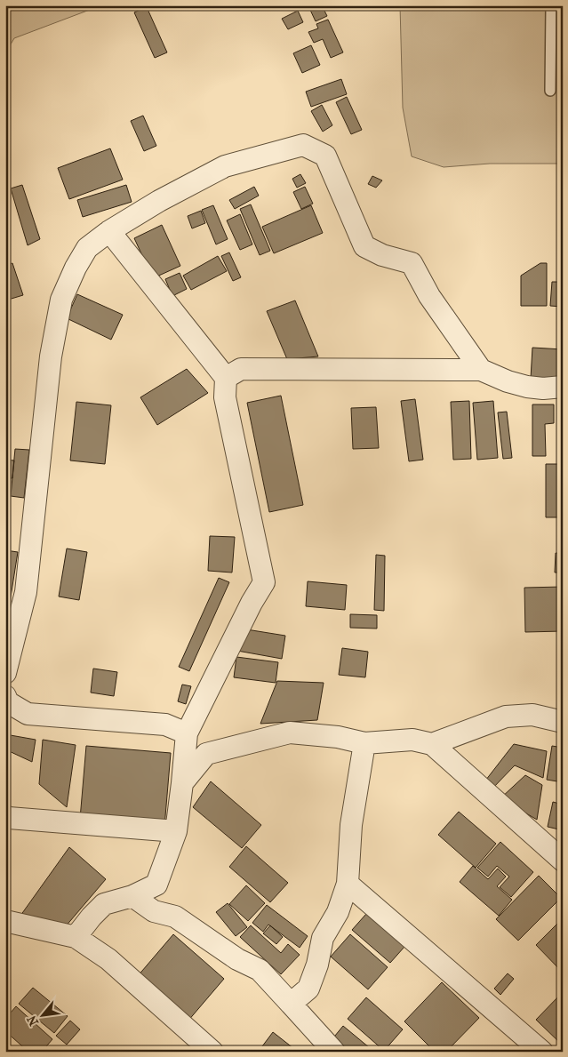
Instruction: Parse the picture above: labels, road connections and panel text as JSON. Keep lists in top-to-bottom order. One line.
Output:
{"north":"bottom left"}
